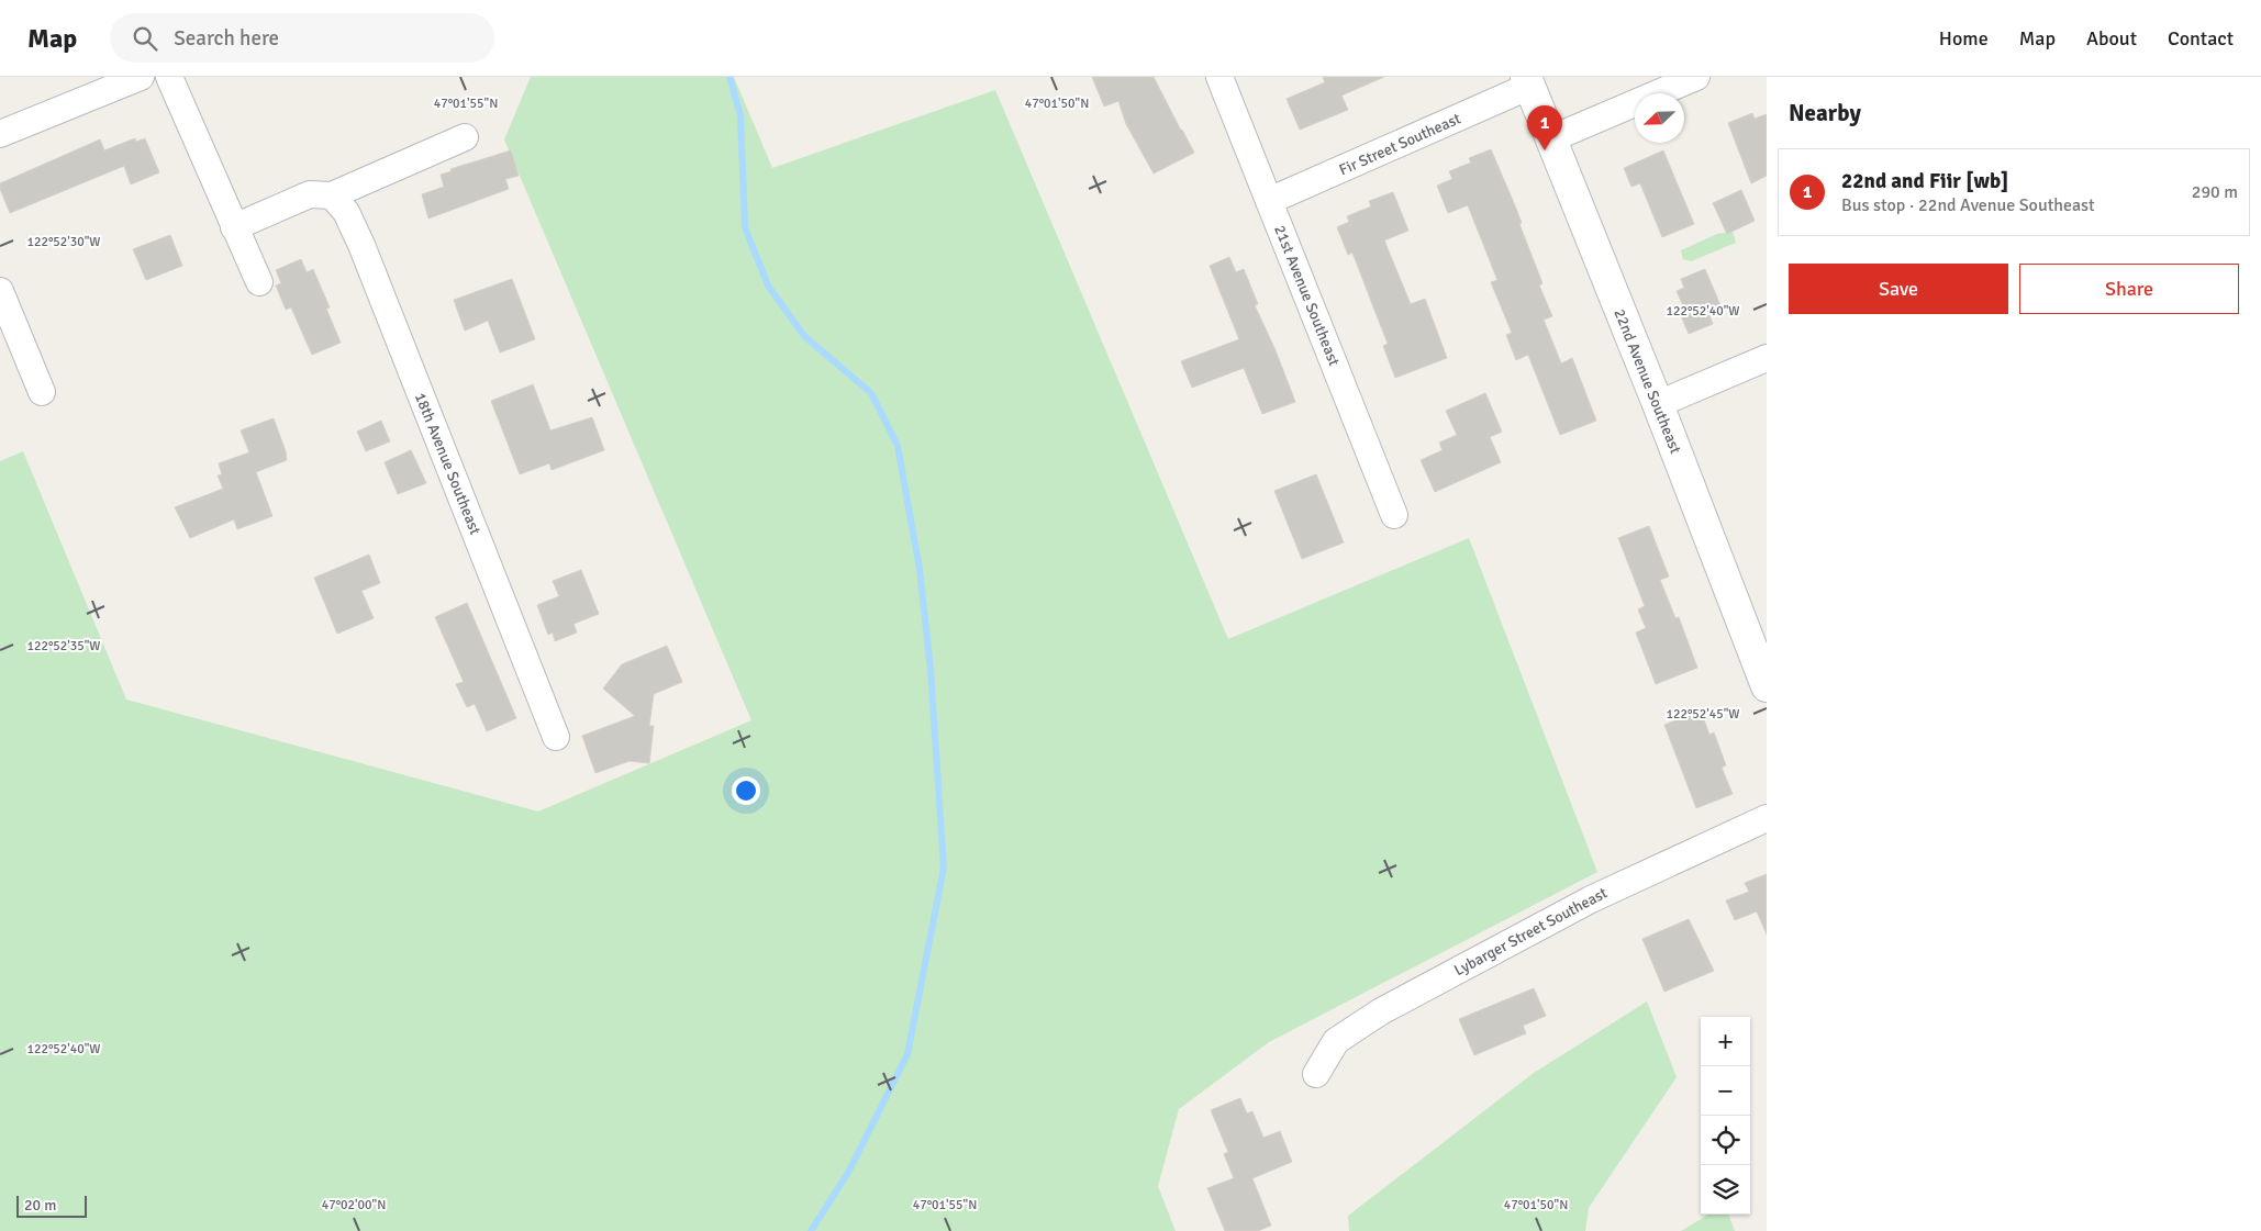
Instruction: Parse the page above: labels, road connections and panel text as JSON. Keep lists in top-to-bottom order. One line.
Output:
{"streets":{"street":["Fir Street Southeast","21st Avenue Southeast","22nd Avenue Southeast","18th Avenue Southeast","Lybarger Street Southeast"]},"crossings":[["Fir Street Southeast","21st Avenue Southeast"],["Fir Street Southeast","22nd Avenue Southeast"]],"scale_bar":"20 m","north":"bottom left","page":{"header":"Map","search":"Search here","nav":["Home","Map","About","Contact"],"heading":"Nearby","pins":"1","list":[{"mark":"1","name":"22nd and Fiir [wb]","note":"Bus stop · 22nd Avenue Southeast","value":"290 m"}],"buttons":["Save","Share"],"map_buttons":["+","−"],"scale":"20 m"},"coordinates":["47°01'55\"N","47°01'50\"N","122°52'30\"W","122°52'40\"W","122°52'35\"W","122°52'45\"W","47°02'00\"N"]}
